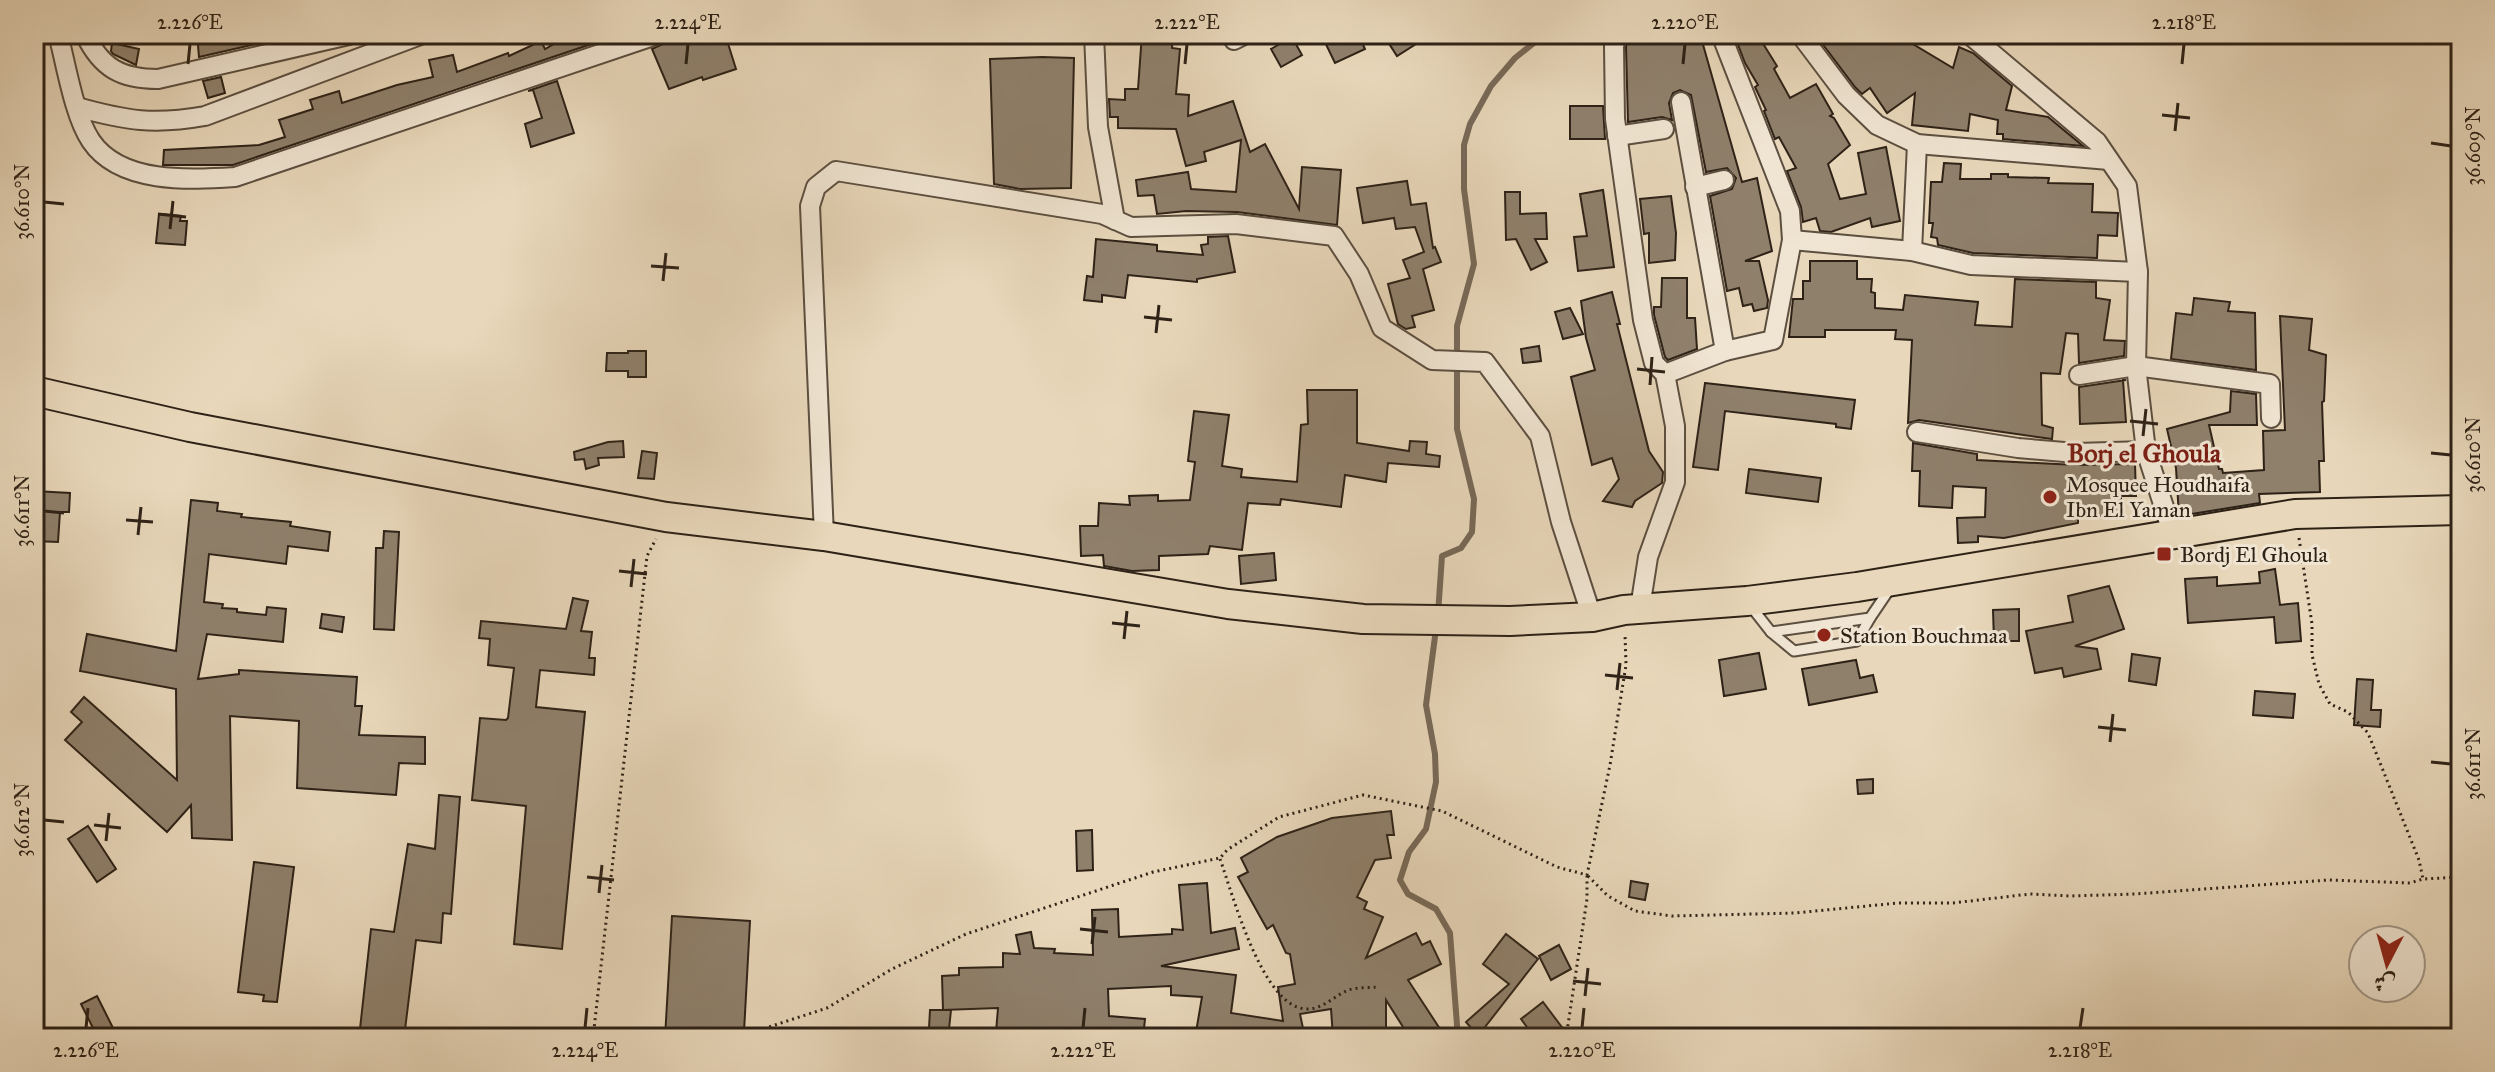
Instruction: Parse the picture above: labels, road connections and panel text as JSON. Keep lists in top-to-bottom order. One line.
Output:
{"districts":["Borj el Ghoula"],"places":{"other":["Mosquee Houdhaifa Ibn El Yaman","Station Bouchmaa"],"transit":["Bordj El Ghoula"]},"north":"bottom","coordinates":["2.226°E","2.224°E","2.222°E","2.220°E","2.218°E","36.609°N","36.610°N","36.611°N","36.612°N"]}
